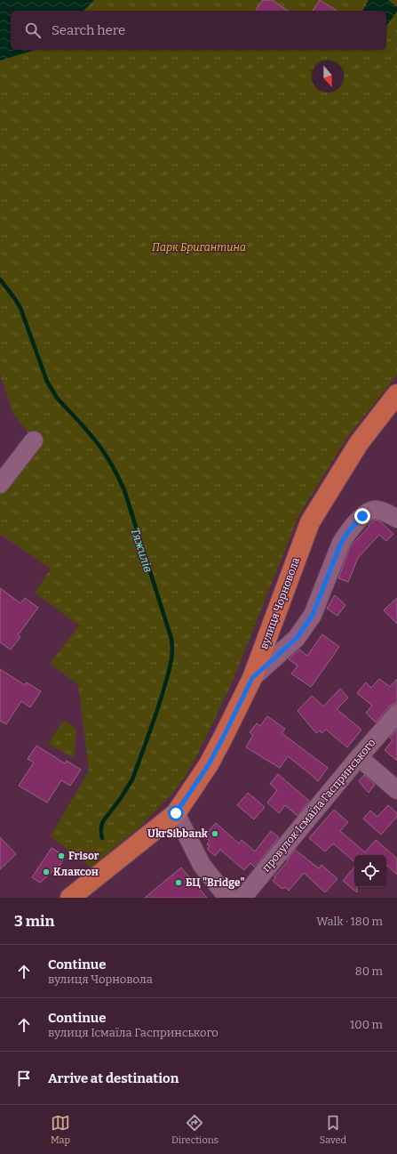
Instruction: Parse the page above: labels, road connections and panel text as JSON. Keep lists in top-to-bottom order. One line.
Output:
{"streets":{"main road":["вулиця Чорновола"],"street":["провулок Ісмаїла Гаспринського"]},"water":["Тяжилів"],"parks":["Парк Бригантина"],"places":["UkrSibbank","Frisor","Клаксон","БЦ \"Bridge\""],"north":"bottom","page":{"search":"Search here","heading":["3 min","Walk · 180 m"],"list":[["Continue","вулиця Чорновола","80 m"],["Continue","вулиця Ісмаїла Гаспринського","100 m"],"Arrive at destination"],"nav":["Map","Directions","Saved"]}}
